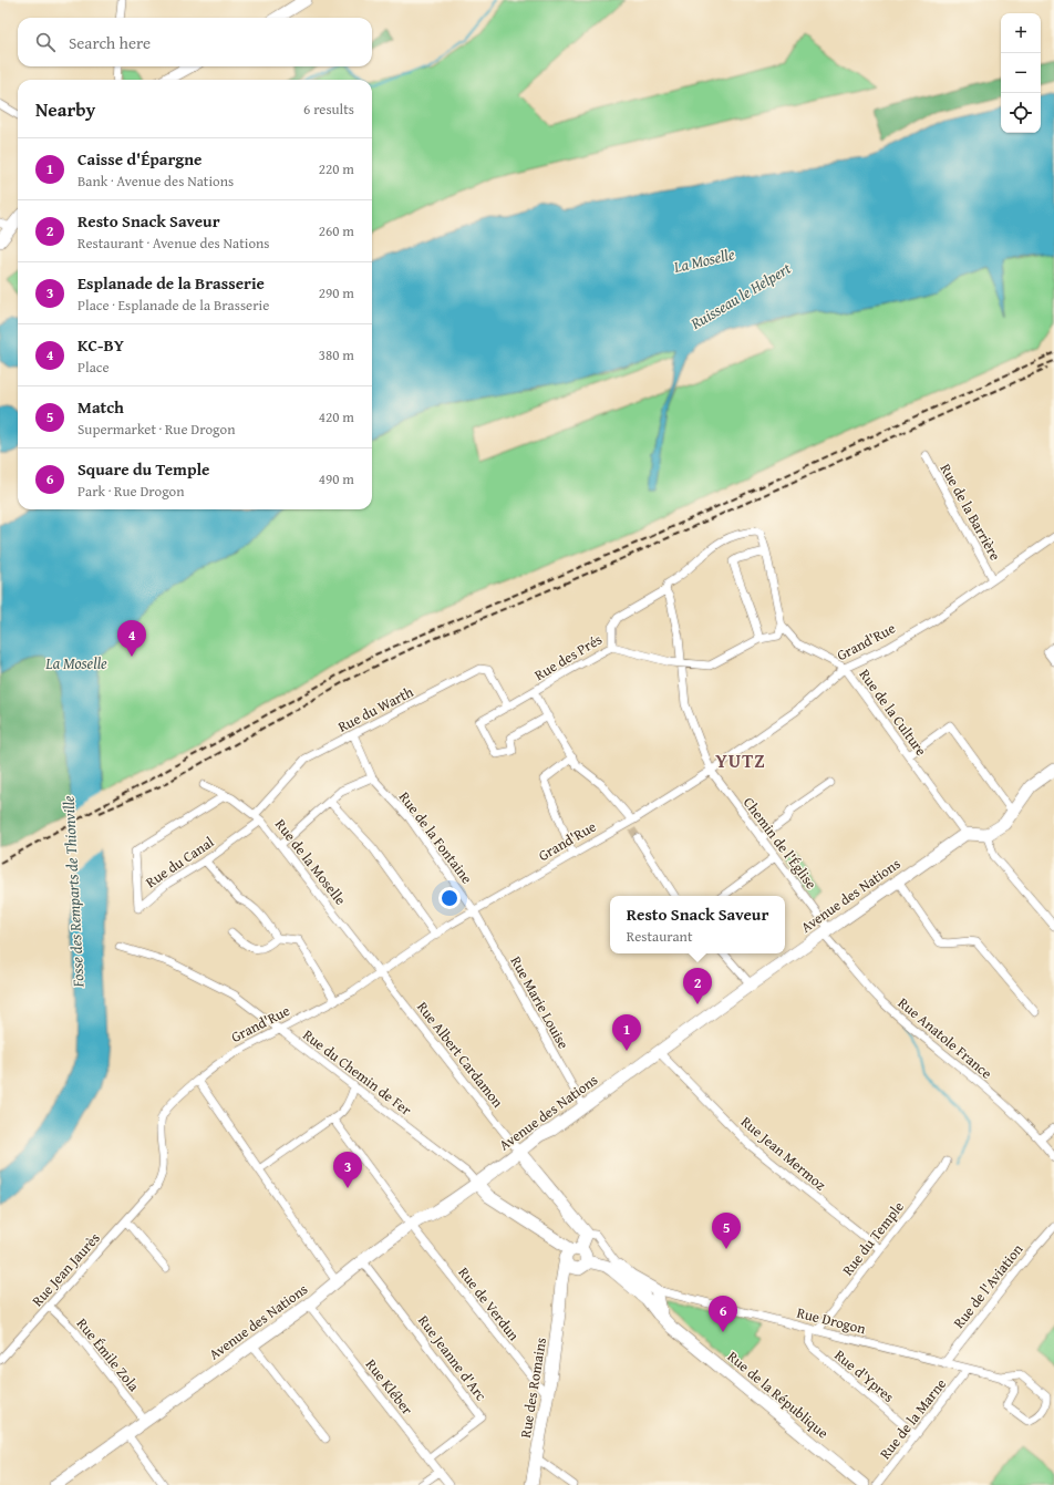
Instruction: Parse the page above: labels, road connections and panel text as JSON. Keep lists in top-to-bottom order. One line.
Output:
{"streets":{"main road":["Avenue des Nations","Rue des Romains","Rue de la République"],"street":["Rue de la Barrière","Grand'Rue","Rue des Prés","Rue du Warth","Rue de la Culture","Rue de la Fontaine","Chemin de l'Église","Rue du Canal","Rue de la Moselle","Rue Marie Louise","Rue Anatole France","Rue Albert Cardamon","Rue du Chemin de Fer","Rue Jean Mermoz","Rue du Temple","Rue Jean Jaurès","Rue de l'Aviation","Rue de Verdun","Rue Drogon","Rue Émile Zola","Rue Jeanne d'Arc","Rue d'Ypres","Rue Kléber","Rue de la Marne"]},"crossings":[["Rue de la Barrière","Grand'Rue"],["Grand'Rue","Rue de la Culture"],["Grand'Rue","Rue de la Fontaine"],["Grand'Rue","Chemin de l'Église"],["Grand'Rue","Rue de la Moselle"],["Grand'Rue","Rue Marie Louise"],["Grand'Rue","Rue Albert Cardamon"],["Grand'Rue","Rue du Chemin de Fer"],["Grand'Rue","Rue Jean Jaurès"],["Rue des Prés","Rue du Warth"],["Rue des Prés","Chemin de l'Église"],["Rue du Warth","Rue de la Fontaine"],["Rue du Warth","Rue de la Moselle"],["Rue de la Culture","Avenue des Nations"],["Rue de la Fontaine","Rue Marie Louise"],["Chemin de l'Église","Avenue des Nations"],["Chemin de l'Église","Rue Anatole France"],["Rue du Canal","Rue de la Moselle"],["Rue de la Moselle","Rue Albert Cardamon"],["Avenue des Nations","Rue Marie Louise"],["Avenue des Nations","Rue Anatole France"],["Avenue des Nations","Rue Albert Cardamon"],["Avenue des Nations","Rue du Chemin de Fer"],["Avenue des Nations","Rue Jean Mermoz"],["Avenue des Nations","Rue de Verdun"],["Avenue des Nations","Rue Émile Zola"],["Avenue des Nations","Rue Jeanne d'Arc"],["Avenue des Nations","Rue Kléber"],["Avenue des Nations","Rue de la République"],["Rue Albert Cardamon","Rue de la République"],["Rue Jean Mermoz","Rue du Temple"],["Rue du Temple","Rue Drogon"],["Rue du Temple","Rue d'Ypres"],["Rue Jean Jaurès","Rue Émile Zola"],["Rue de l'Aviation","Rue Drogon"],["Rue de Verdun","Rue des Romains"],["Rue Drogon","Rue d'Ypres"],["Rue Drogon","Rue de la République"],["Rue Drogon","Rue de la Marne"],["Rue Jeanne d'Arc","Rue Kléber"],["Rue d'Ypres","Rue de la Marne"],["Rue des Romains","Rue de la République"]],"districts":["YUTZ"],"water":["La Moselle","Ruisseau le Helpert","Fosse des Remparts de Thionville"],"page":{"map_buttons":["+","−"],"search":"Search here","heading":["Nearby","6 results"],"list":[{"mark":"1","name":"Caisse d'Épargne","note":"Bank · Avenue des Nations","value":"220 m"},{"mark":"2","name":"Resto Snack Saveur","note":"Restaurant · Avenue des Nations","value":"260 m"},{"mark":"3","name":"Esplanade de la Brasserie","note":"Place · Esplanade de la Brasserie","value":"290 m"},{"mark":"4","name":"KC-BY","note":"Place","value":"380 m"},{"mark":"5","name":"Match","note":"Supermarket · Rue Drogon","value":"420 m"},{"mark":"6","name":"Square du Temple","note":"Park · Rue Drogon","value":"490 m"}],"pins":["4","2","1","3","5","6"],"popup":["Resto Snack Saveur","Restaurant"]}}
